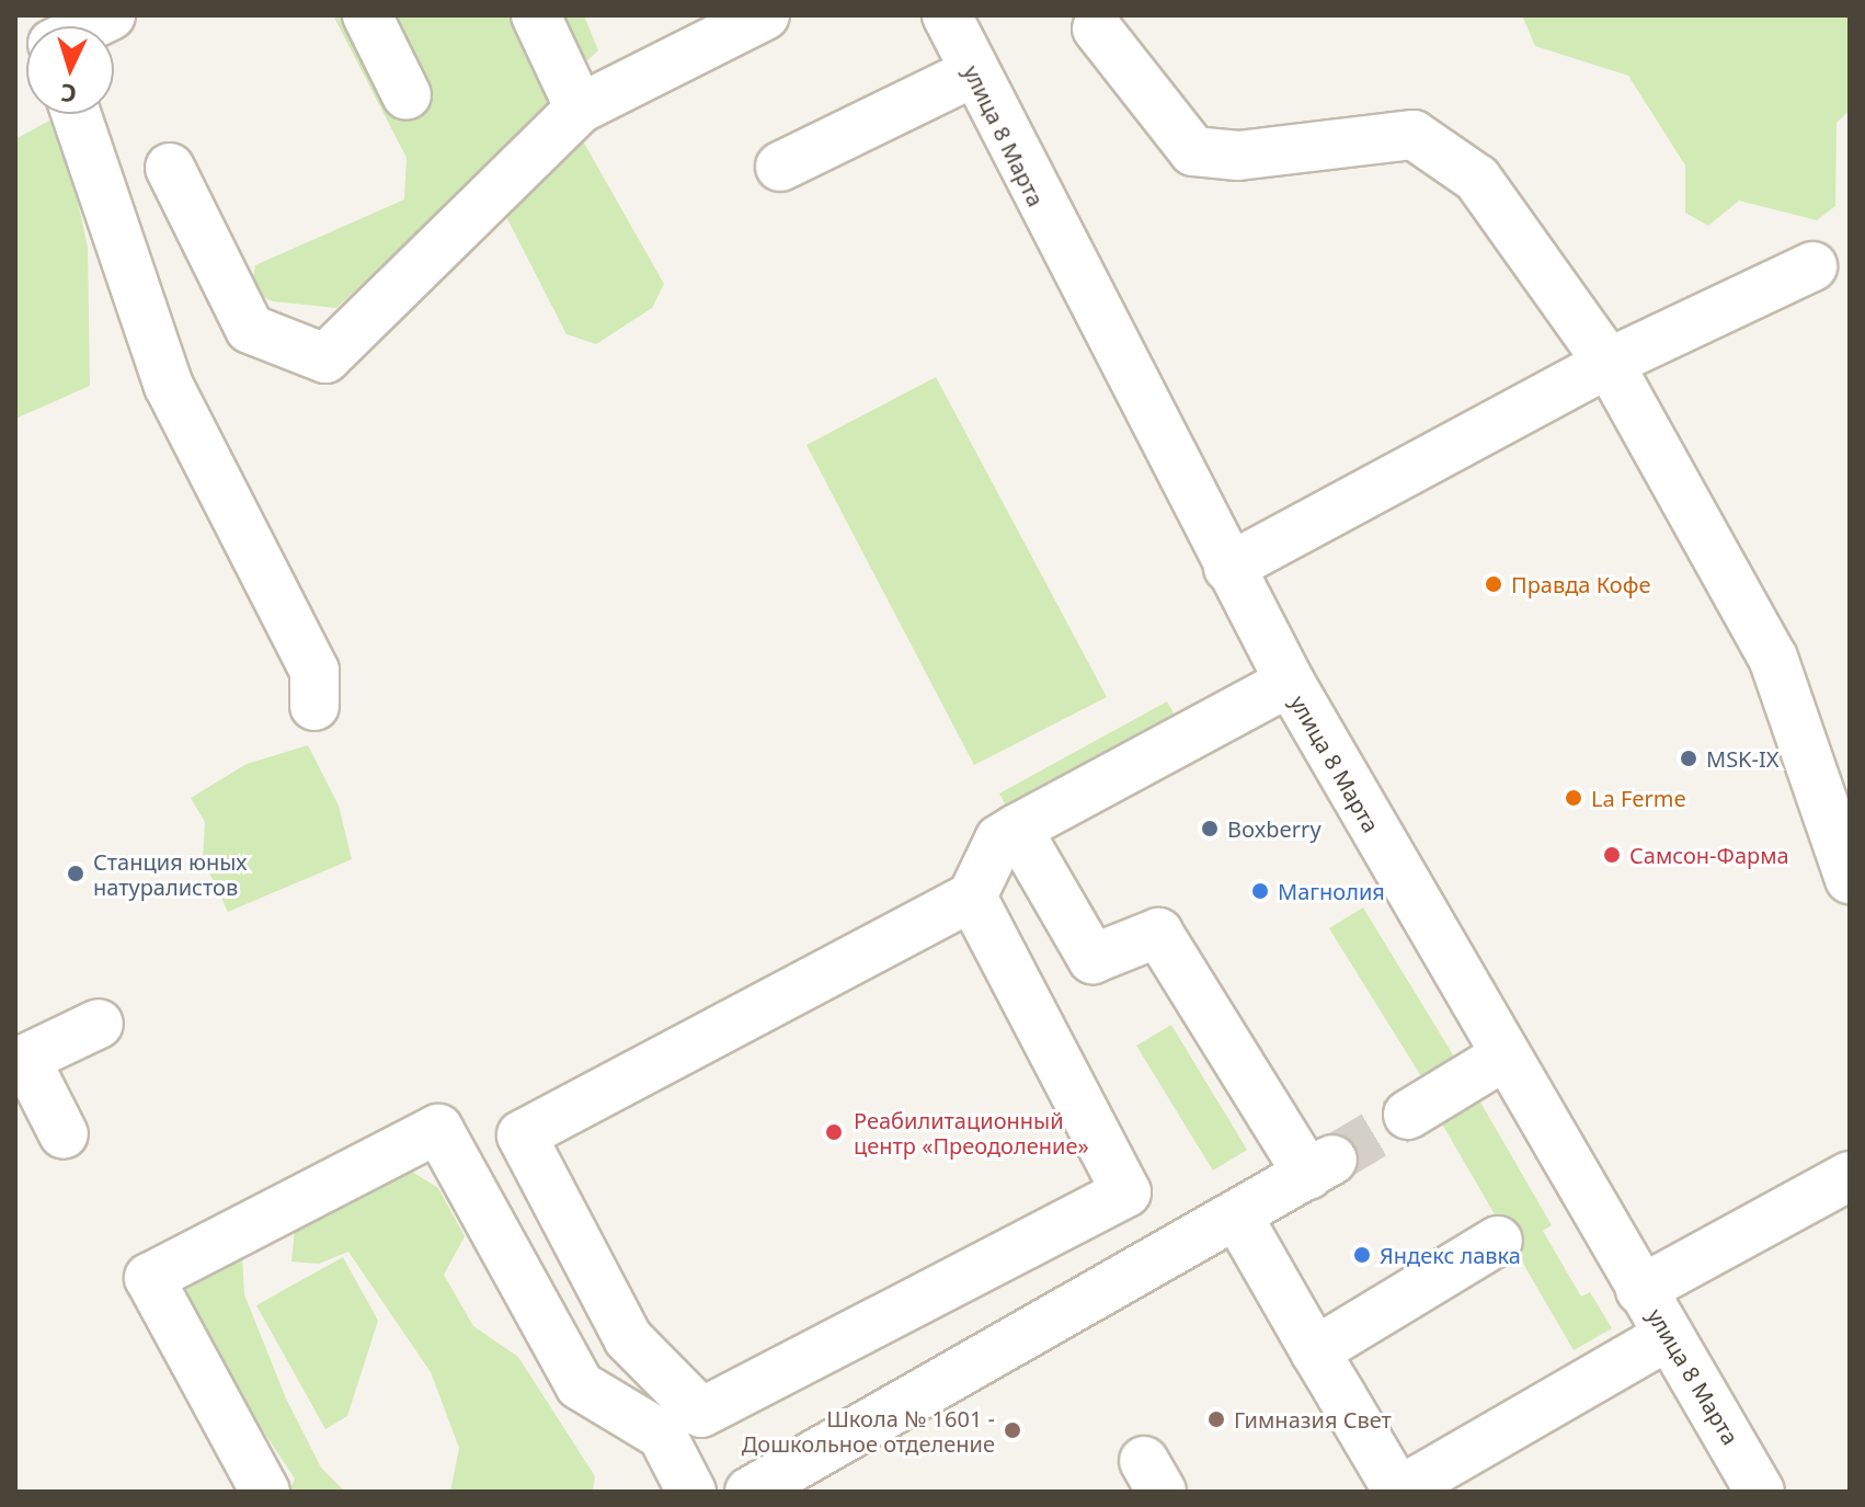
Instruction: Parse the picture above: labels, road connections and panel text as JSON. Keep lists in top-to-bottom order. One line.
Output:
{"streets":{"street":["улица 8 Марта"]},"places":["Правда Кофе","MSK-IX","La Ferme","Boxberry","Самсон-Фарма","Станция юных натуралистов","Магнолия","Реабилитационный центр «Преодоление»","Яндекс лавка","Гимназия Свет","Школа № 1601 - Дошкольное отделение"],"north":"bottom"}
